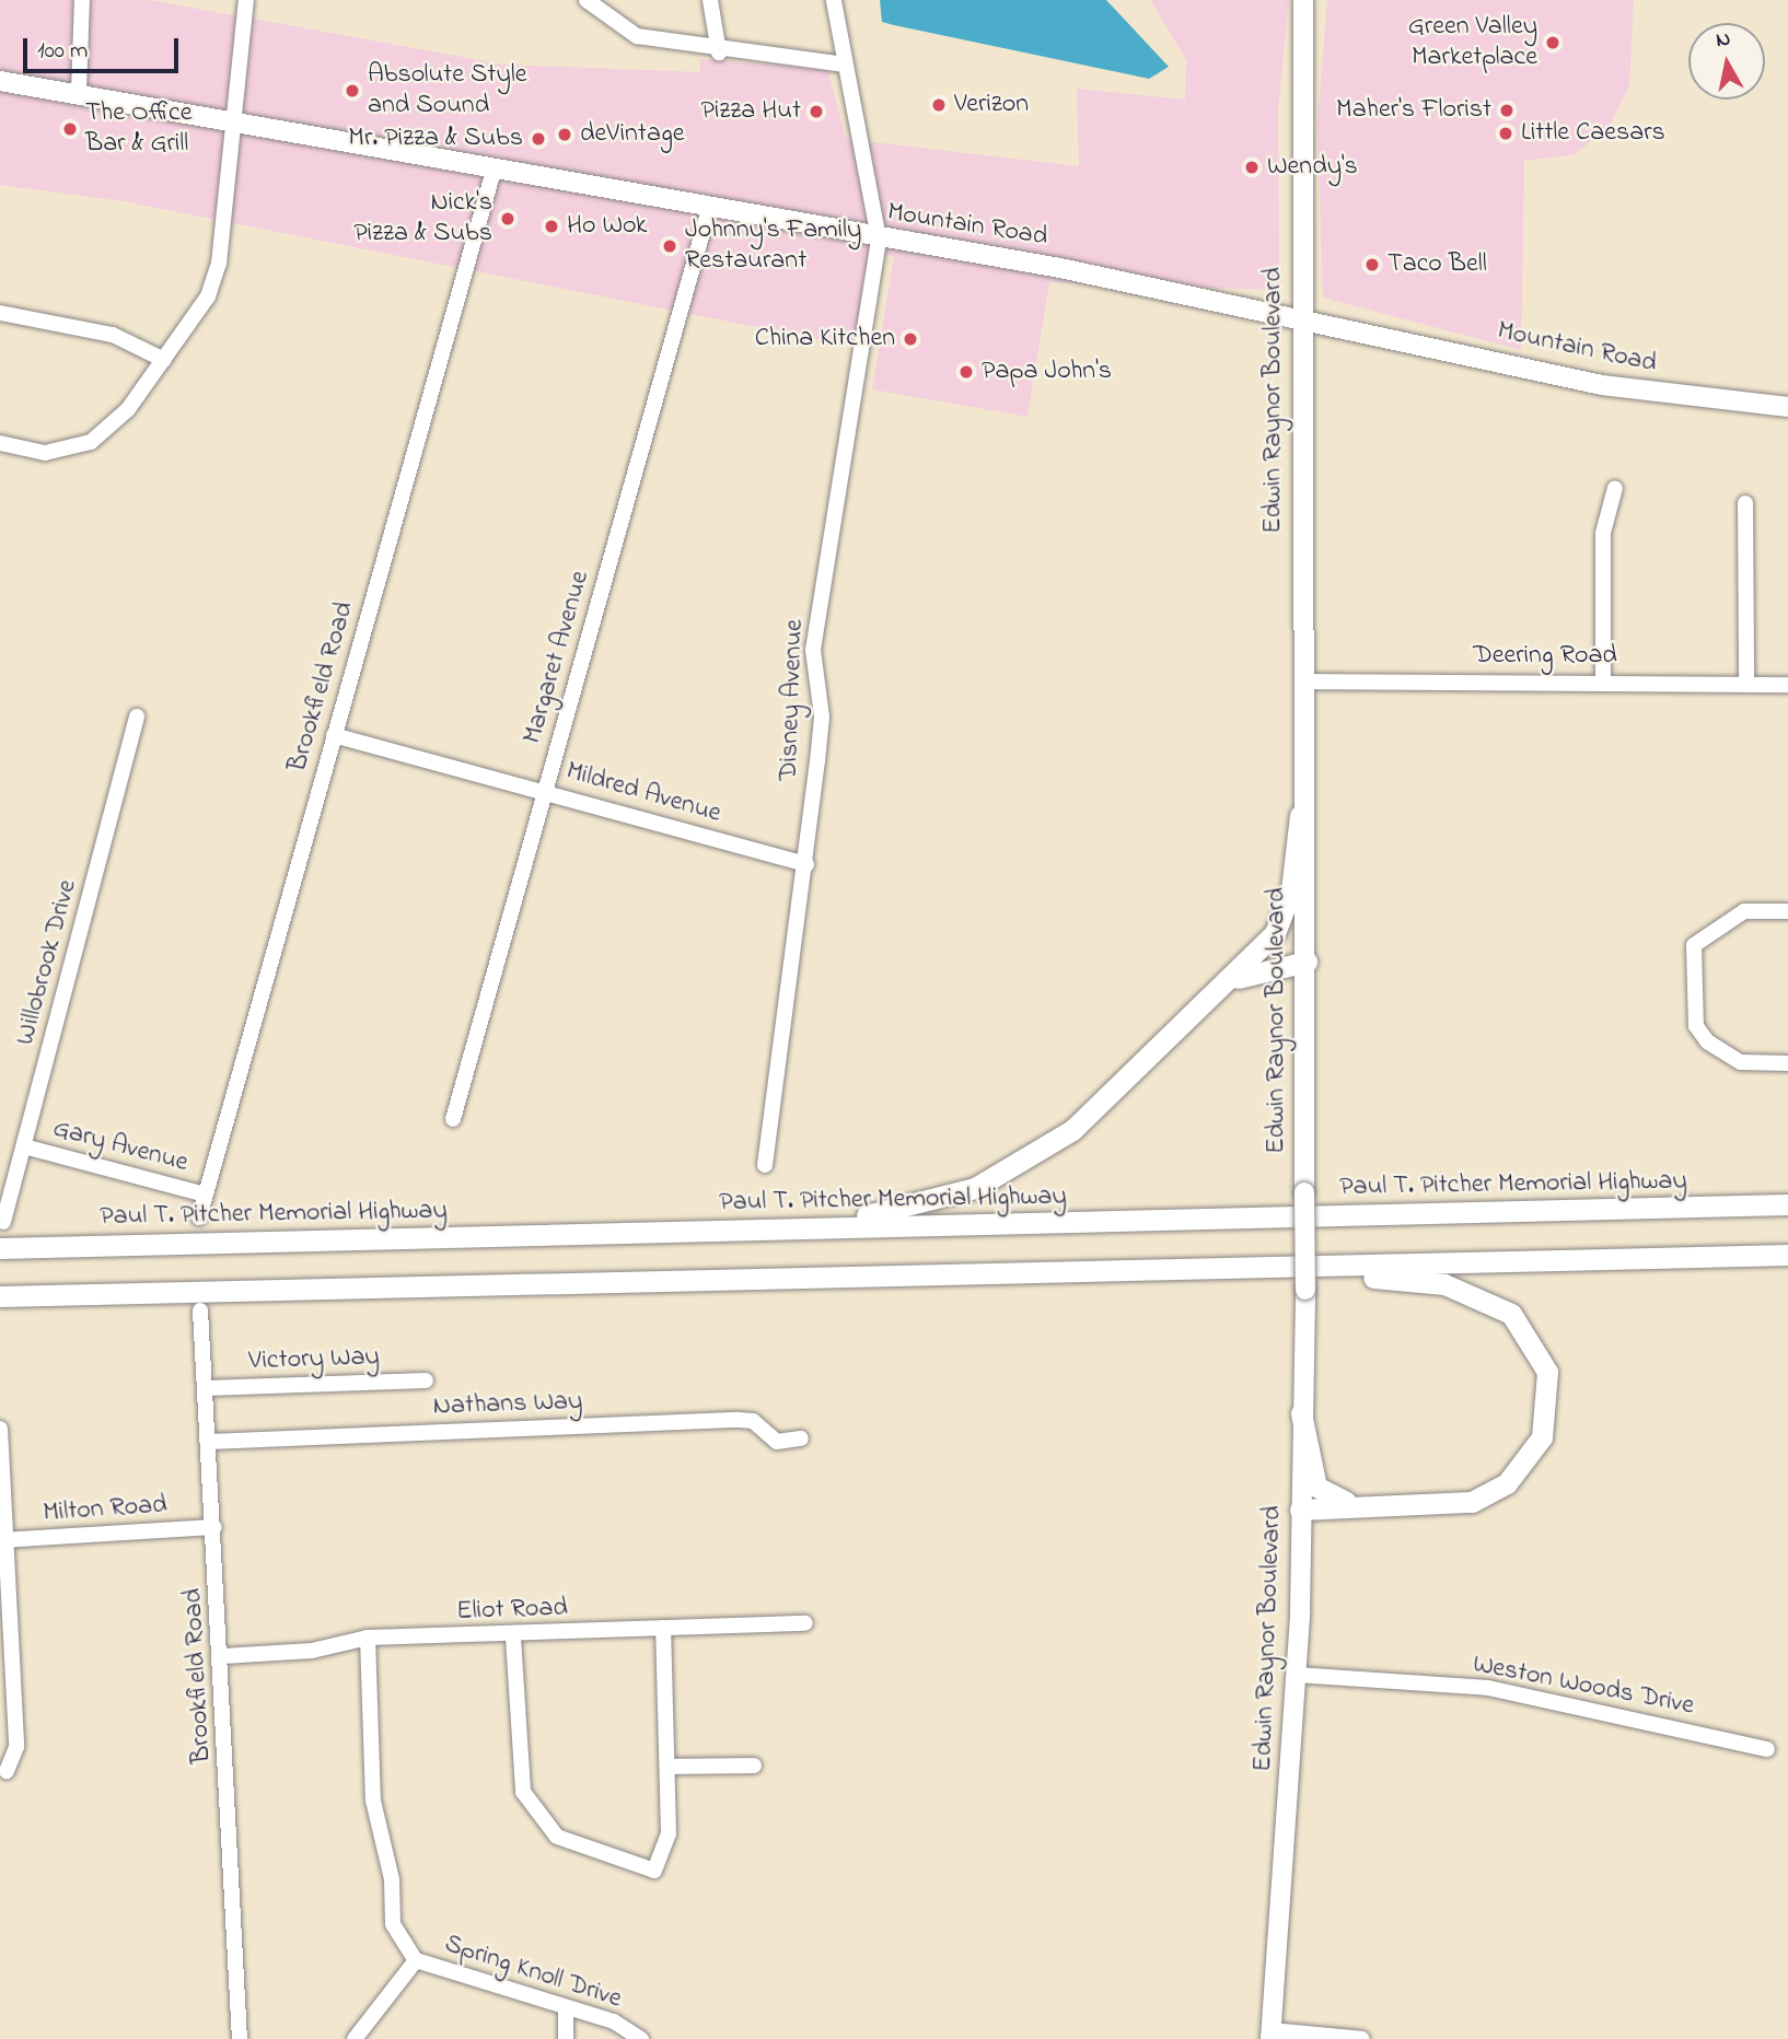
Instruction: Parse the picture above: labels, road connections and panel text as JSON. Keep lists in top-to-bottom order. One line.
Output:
{"streets":{"highway":["Paul T. Pitcher Memorial Highway"],"main road":["Mountain Road","Edwin Raynor Boulevard"],"street":["Deering Road","Margaret Avenue","Brookfield Road","Disney Avenue","Mildred Avenue","Willobrook Drive","Gary Avenue","Victory Way","Nathans Way","Milton Road","Eliot Road","Weston Woods Drive","Spring Knoll Drive"]},"crossings":[["Mountain Road","Edwin Raynor Boulevard"],["Mountain Road","Margaret Avenue"],["Mountain Road","Brookfield Road"],["Mountain Road","Disney Avenue"],["Edwin Raynor Boulevard","Deering Road"],["Edwin Raynor Boulevard","Weston Woods Drive"],["Margaret Avenue","Mildred Avenue"],["Brookfield Road","Mildred Avenue"],["Brookfield Road","Gary Avenue"],["Brookfield Road","Victory Way"],["Brookfield Road","Nathans Way"],["Brookfield Road","Milton Road"],["Brookfield Road","Eliot Road"],["Disney Avenue","Mildred Avenue"],["Willobrook Drive","Gary Avenue"],["Eliot Road","Spring Knoll Drive"]],"places":["Green Valley Marketplace","Absolute Style and Sound","Verizon","Maher's Florist","Pizza Hut","The Office Bar & Grill","Little Caesars","deVintage","Mr. Pizza & Subs","Wendy's","Nick's Pizza & Subs","Ho Wok","Johnny's Family Restaurant","Taco Bell","China Kitchen","Papa John's"],"scale_bar":"100 m","north":"top"}
